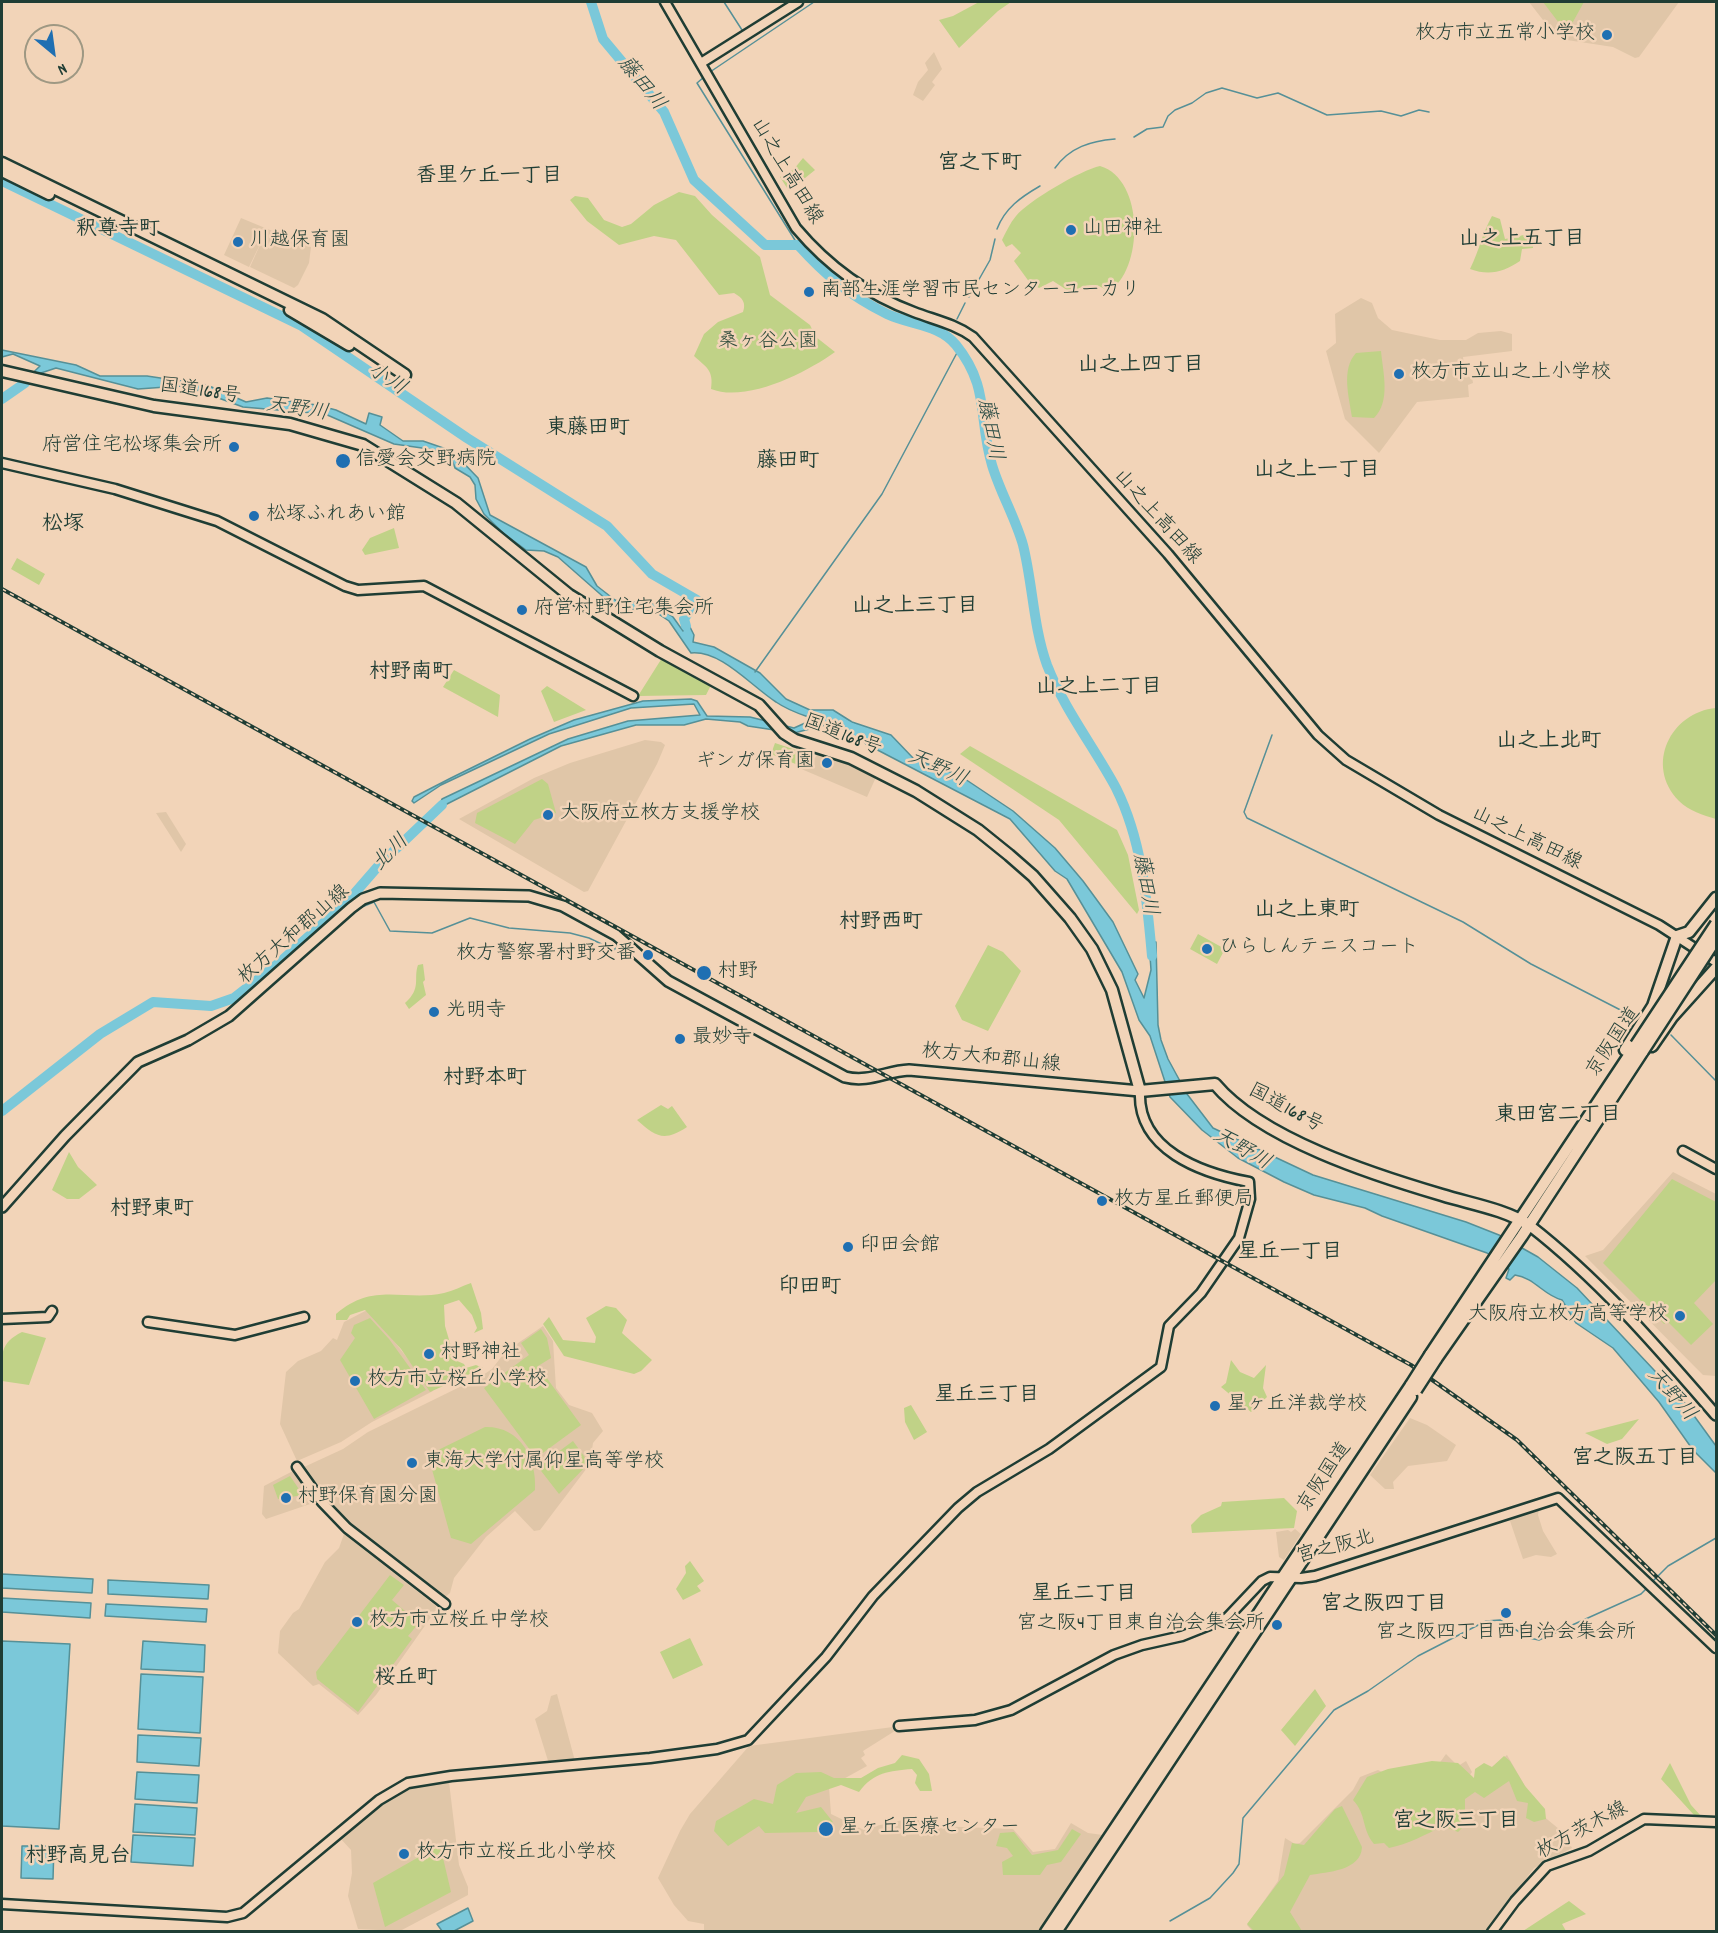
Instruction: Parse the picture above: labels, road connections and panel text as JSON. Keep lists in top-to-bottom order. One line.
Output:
{"streets":{"highway":["国道168号","京阪国道"],"main road":["枚方大和郡山線"],"street":["山之上高田線","宮之阪北","枚方茨木線"]},"crossings":[["国道168号","枚方大和郡山線"],["国道168号","京阪国道"],["京阪国道","宮之阪北"]],"districts":["宮之下町","香里ケ丘一丁目","釈尊寺町","山之上五丁目","山之上四丁目","東藤田町","藤田町","山之上一丁目","松塚","山之上三丁目","村野南町","山之上二丁目","山之上北町","山之上東町","村野西町","村野本町","東田宮二丁目","村野東町","星丘一丁目","印田町","星丘三丁目","宮之阪五丁目","星丘二丁目","宮之阪四丁目","桜丘町","宮之阪三丁目","村野高見台"],"water":["藤田川","小川","天野川","北川"],"parks":["桑ヶ谷公園"],"places":["枚方市立五常小学校","山田神社","川越保育園","南部生涯学習市民センターユーカリ","枚方市立山之上小学校","府営住宅松塚集会所","信愛会交野病院","松塚ふれあい館","府営村野住宅集会所","ギンガ保育園","大阪府立枚方支援学校","ひらしんテニスコート","枚方警察署村野交番","村野","光明寺","最妙寺","枚方星丘郵便局","印田会館","大阪府立枚方高等学校","村野神社","枚方市立桜丘小学校","星ヶ丘洋裁学校","東海大学付属仰星高等学校","村野保育園分園","宮之阪四丁目西自治会集会所","枚方市立桜丘中学校","宮之阪4丁目東自治会集会所","星ヶ丘医療センター","枚方市立桜丘北小学校"],"north":"bottom right"}
